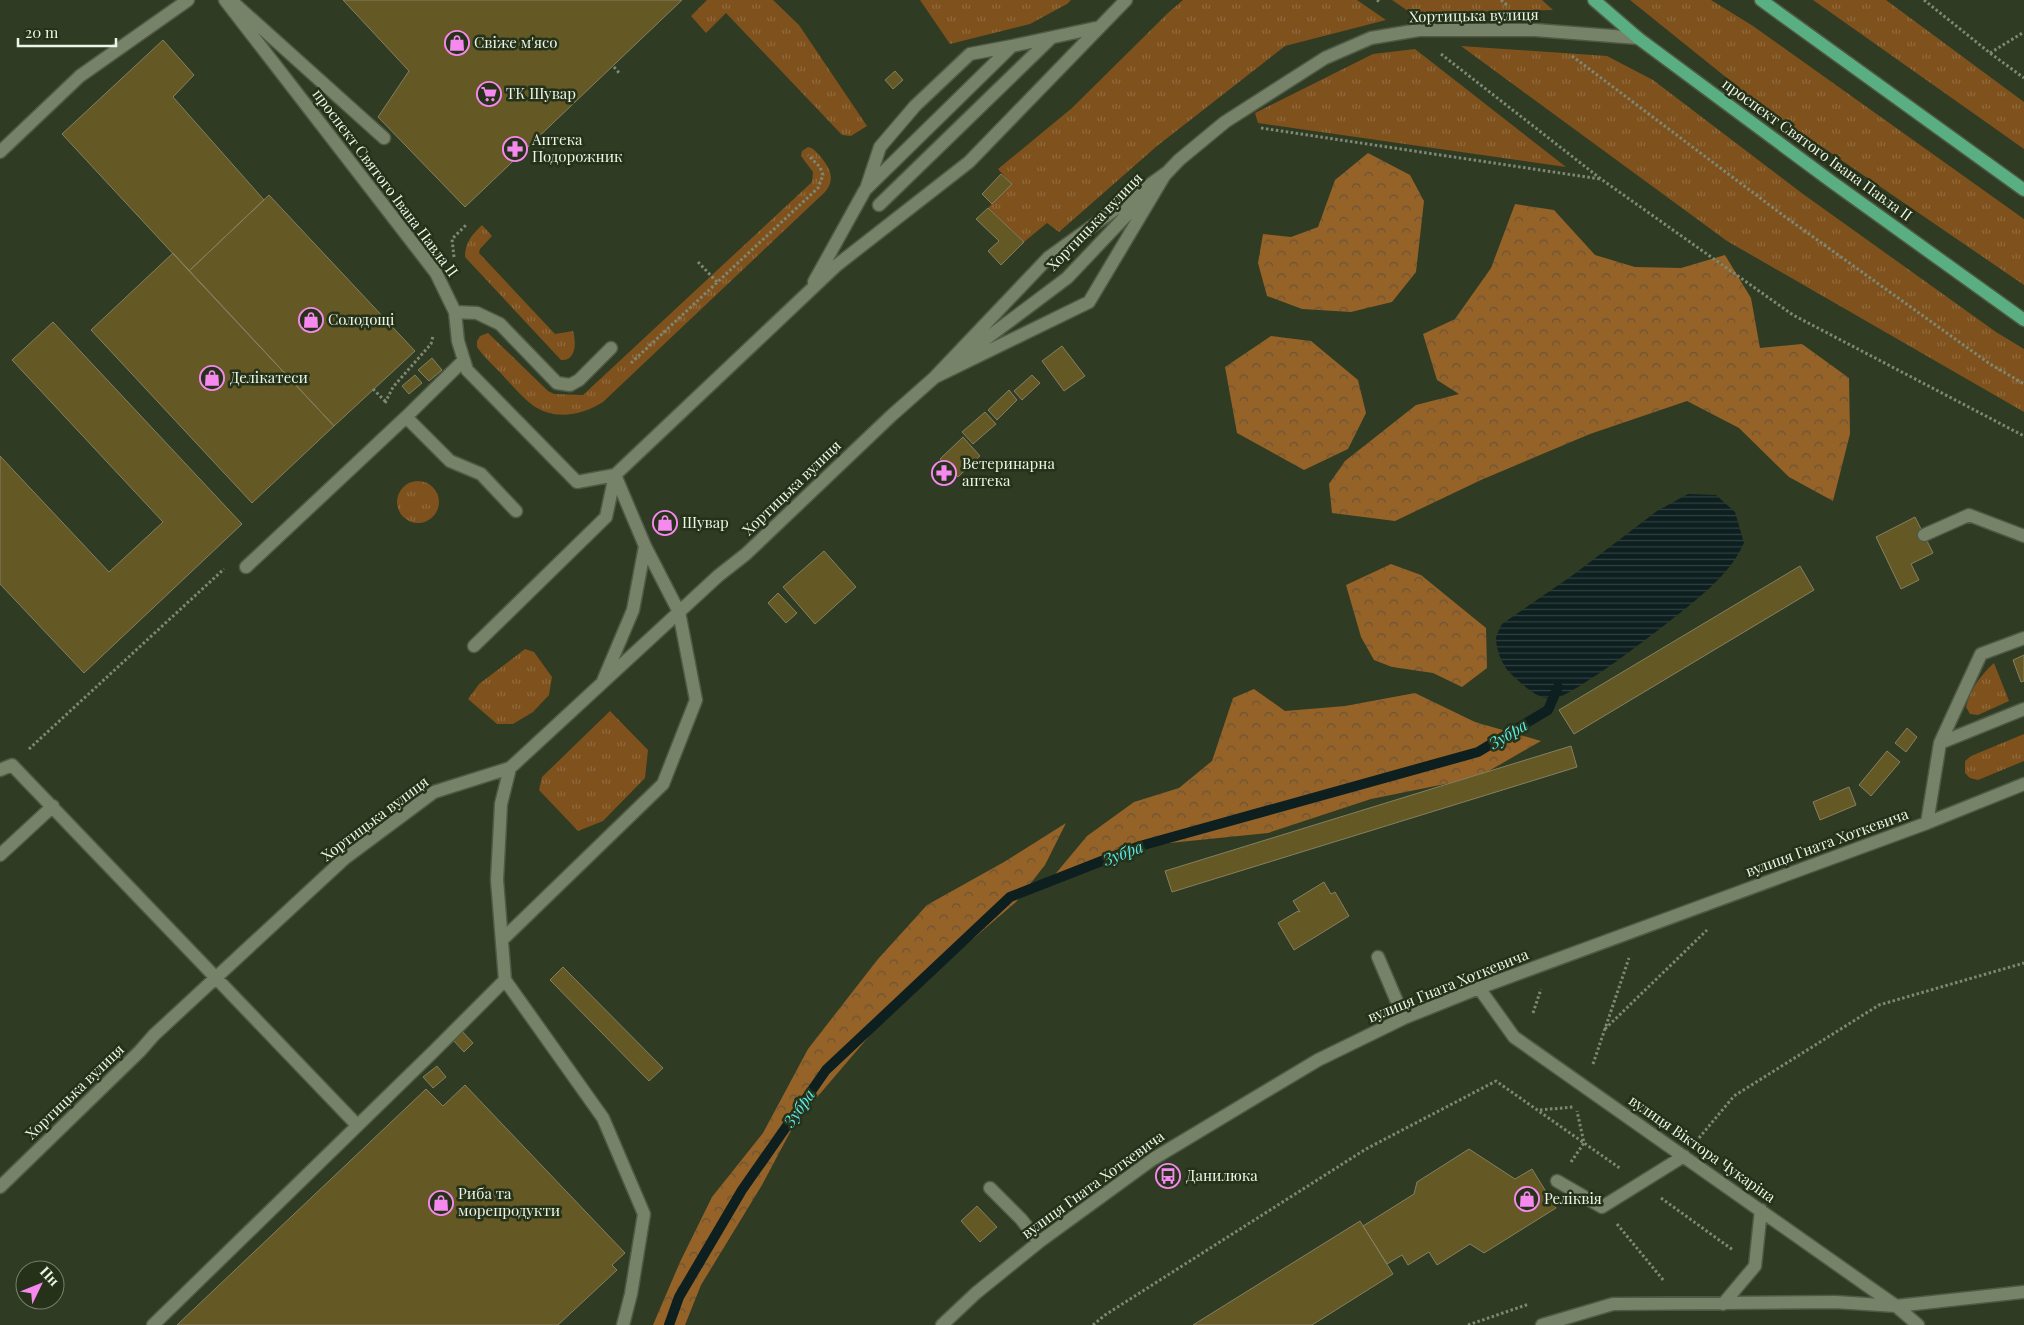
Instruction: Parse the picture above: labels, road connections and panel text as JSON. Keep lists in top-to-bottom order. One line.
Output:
{"streets":{"main road":["проспект Святого Івана Павла II"],"street":["Хортицька вулиця","вулиця Гната Хоткевича","вулиця Віктора Чукаріна"]},"crossings":[["Хортицька вулиця","проспект Святого Івана Павла II"],["вулиця Гната Хоткевича","вулиця Віктора Чукаріна"]],"water":["Зубра"],"places":{"shop":["Свіже м'ясо","Солодощі","Делікатеси","Шувар","Реліквія","Риба та морепродукти"],"supermarket":["ТК Шувар"],"pharmacy":["Аптека Подорожник","Ветеринарна аптека"],"bus stop":["Данилюка"]},"scale_bar":"20 m","north":"top right"}
